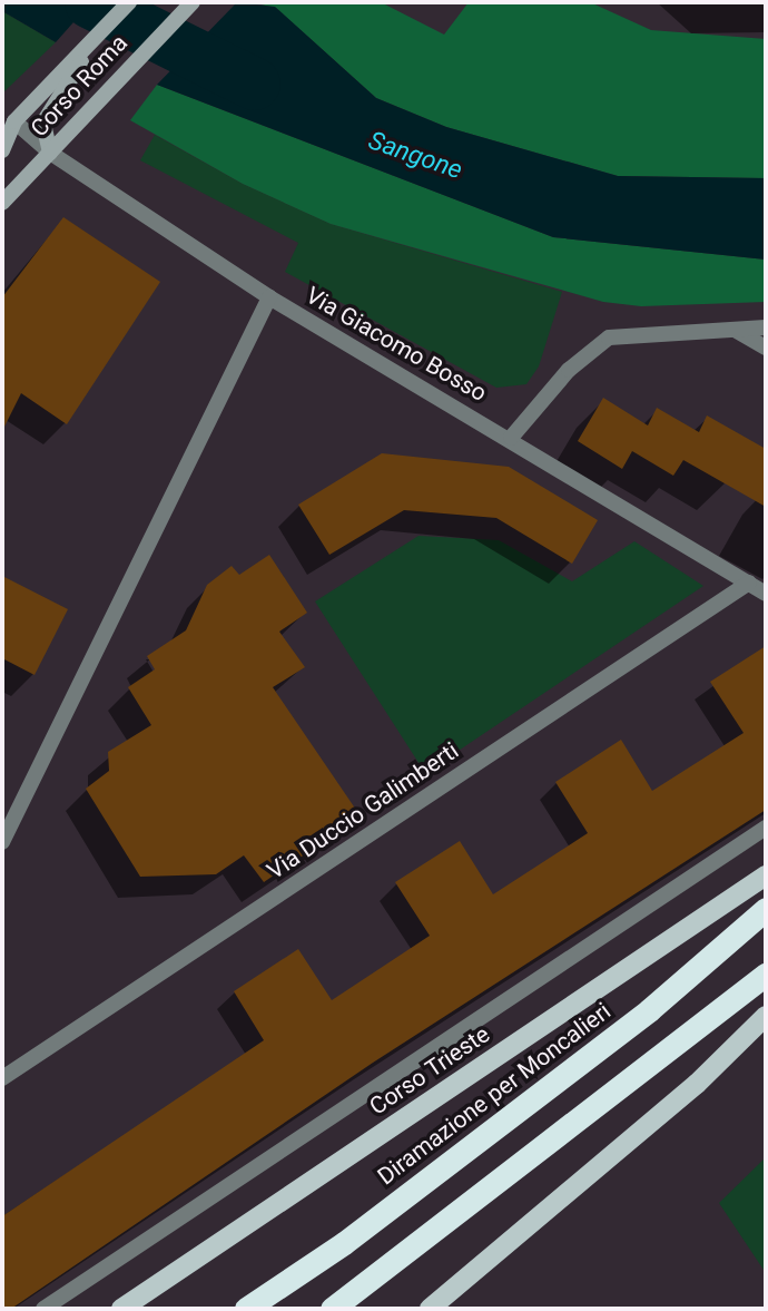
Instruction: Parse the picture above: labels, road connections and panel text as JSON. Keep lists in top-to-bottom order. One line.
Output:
{"streets":{"highway":["Diramazione per Moncalieri"],"main road":["Corso Trieste"],"street":["Corso Roma","Via Giacomo Bosso","Via Duccio Galimberti"]},"crossings":[["Corso Roma","Via Giacomo Bosso"],["Via Giacomo Bosso","Via Duccio Galimberti"]],"water":["Sangone"]}
